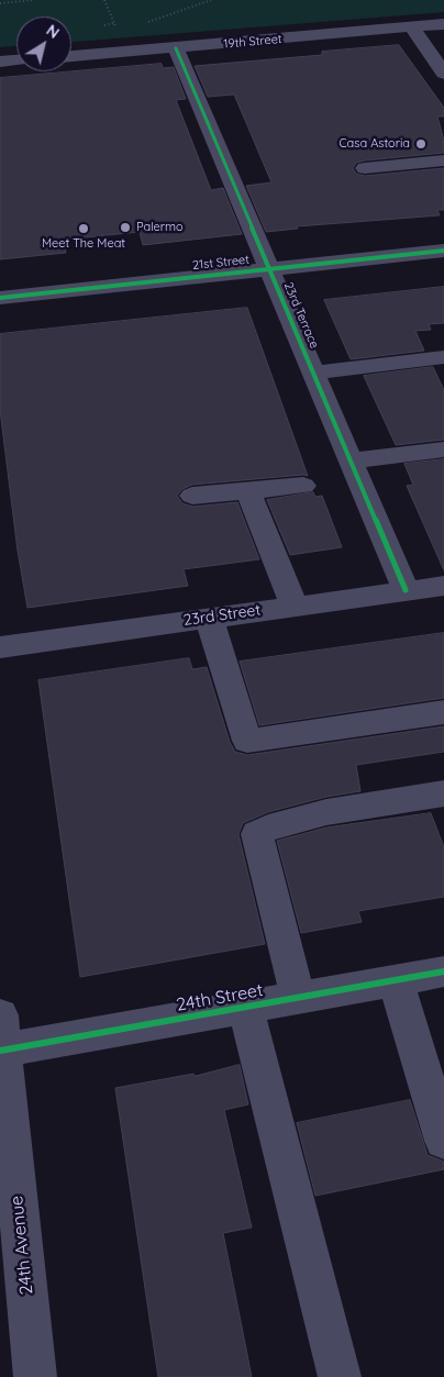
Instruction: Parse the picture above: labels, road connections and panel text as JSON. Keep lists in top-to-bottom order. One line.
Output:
{"streets":{"street":["19th Street","21st Street","23rd Terrace","23rd Street","24th Street","24th Avenue"]},"crossings":[["19th Street","23rd Terrace"],["21st Street","23rd Terrace"],["23rd Terrace","23rd Street"],["24th Street","24th Avenue"]],"places":["Casa Astoria","Palermo","Meet The Meat"],"north":"top right"}
